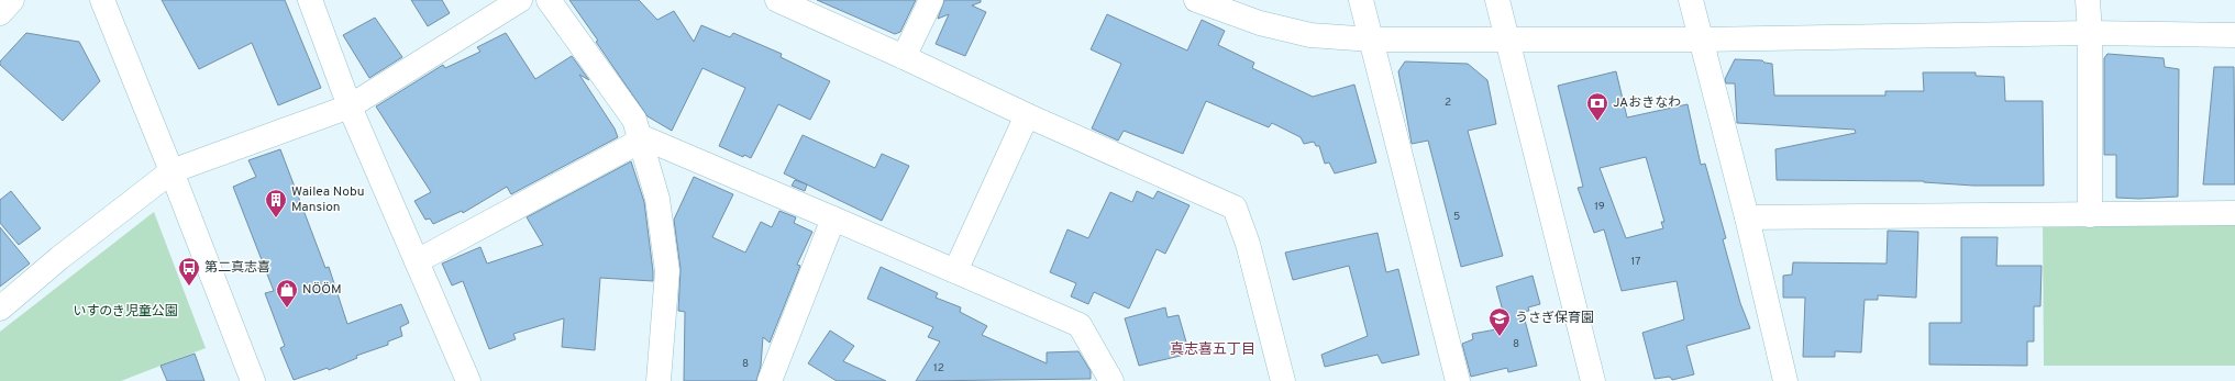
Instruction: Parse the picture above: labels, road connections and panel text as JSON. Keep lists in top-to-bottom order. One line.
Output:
{"districts":["真志喜五丁目"],"parks":["いすのき児童公園"],"places":{"bank":["JAおきなわ"],"building":["Wailea Nobu Mansion"],"bus stop":["第二真志喜"],"shop":["NÖÖM"],"school or university":["うさぎ保育園"]},"house_numbers":["2","19","5","17","8","8","12"]}
